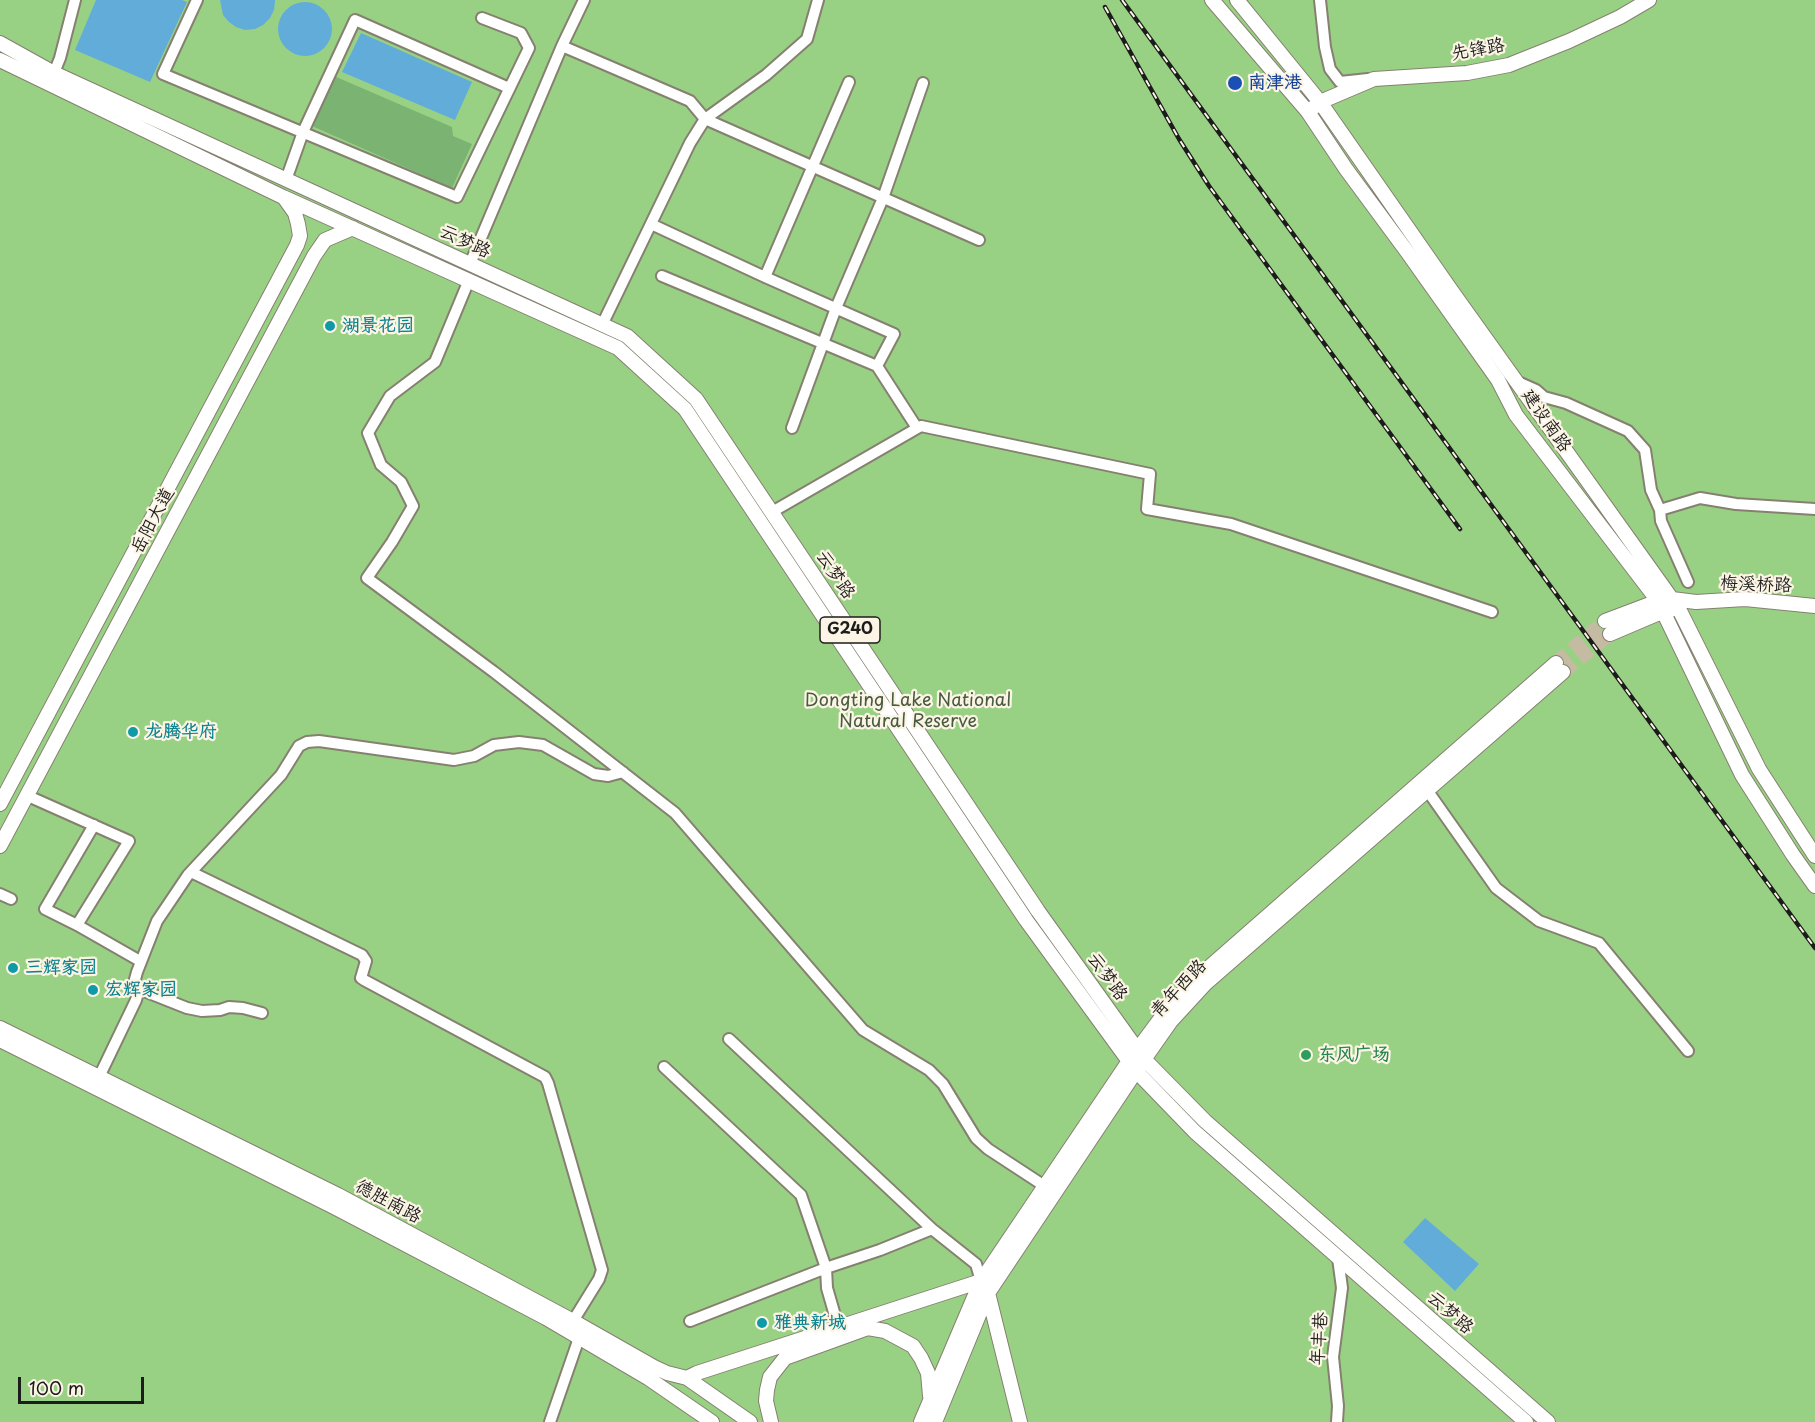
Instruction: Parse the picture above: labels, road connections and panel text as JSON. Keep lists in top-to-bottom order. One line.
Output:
{"streets":{"main road":["先锋路","云梦路","建设南路","岳阳大道","梅溪桥路","G240","青年西路","德胜南路"],"street":["年丰巷"]},"crossings":[["先锋路","建设南路"],["云梦路","G240"],["云梦路","青年西路"],["建设南路","梅溪桥路"],["岳阳大道","G240"],["G240","青年西路"],["G240","年丰巷"]],"parks":["Dongting Lake National Natural Reserve"],"places":["南津港","湖景花园","龙腾华府","三辉家园","宏辉家园","东风广场","雅典新城"],"scale_bar":"100 m"}
